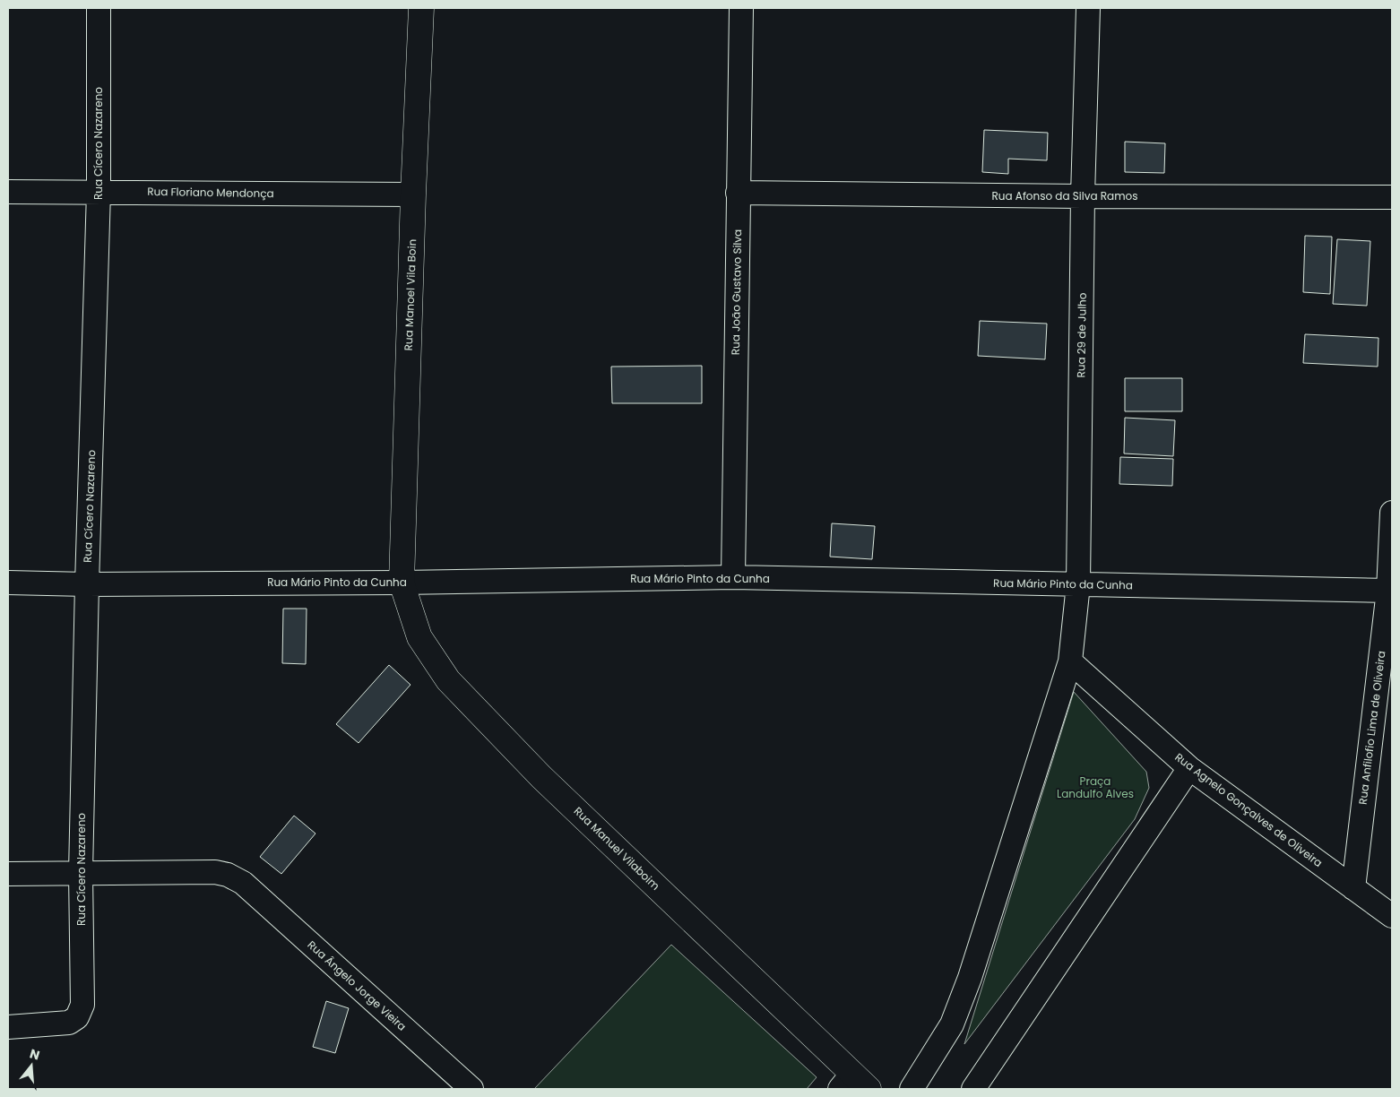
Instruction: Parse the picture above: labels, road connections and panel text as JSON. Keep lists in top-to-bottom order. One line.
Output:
{"streets":{"main road":["Rua Manoel Vila Boin","Rua Manuel Vilaboim"],"street":["Rua Cícero Nazareno","Rua Floriano Mendonça","Rua Afonso da Silva Ramos","Rua João Gustavo Silva","Rua 29 de Julho","Rua Mário Pinto da Cunha","Rua Anfilofio Lima de Oliveira","Rua Agnelo Gonçalves de Oliveira","Rua Ângelo Jorge Vieira"]},"crossings":[["Rua Cícero Nazareno","Rua Floriano Mendonça"],["Rua Cícero Nazareno","Rua Mário Pinto da Cunha"],["Rua Cícero Nazareno","Rua Ângelo Jorge Vieira"],["Rua Floriano Mendonça","Rua Manoel Vila Boin"],["Rua Afonso da Silva Ramos","Rua João Gustavo Silva"],["Rua Afonso da Silva Ramos","Rua 29 de Julho"],["Rua João Gustavo Silva","Rua Mário Pinto da Cunha"],["Rua Manoel Vila Boin","Rua Mário Pinto da Cunha"],["Rua Manoel Vila Boin","Rua Manuel Vilaboim"],["Rua 29 de Julho","Rua Mário Pinto da Cunha"],["Rua 29 de Julho","Rua Agnelo Gonçalves de Oliveira"],["Rua Mário Pinto da Cunha","Rua Anfilofio Lima de Oliveira"],["Rua Mário Pinto da Cunha","Rua Manuel Vilaboim"],["Rua Anfilofio Lima de Oliveira","Rua Agnelo Gonçalves de Oliveira"]],"parks":["Praça Landulfo Alves"],"north":"top"}
